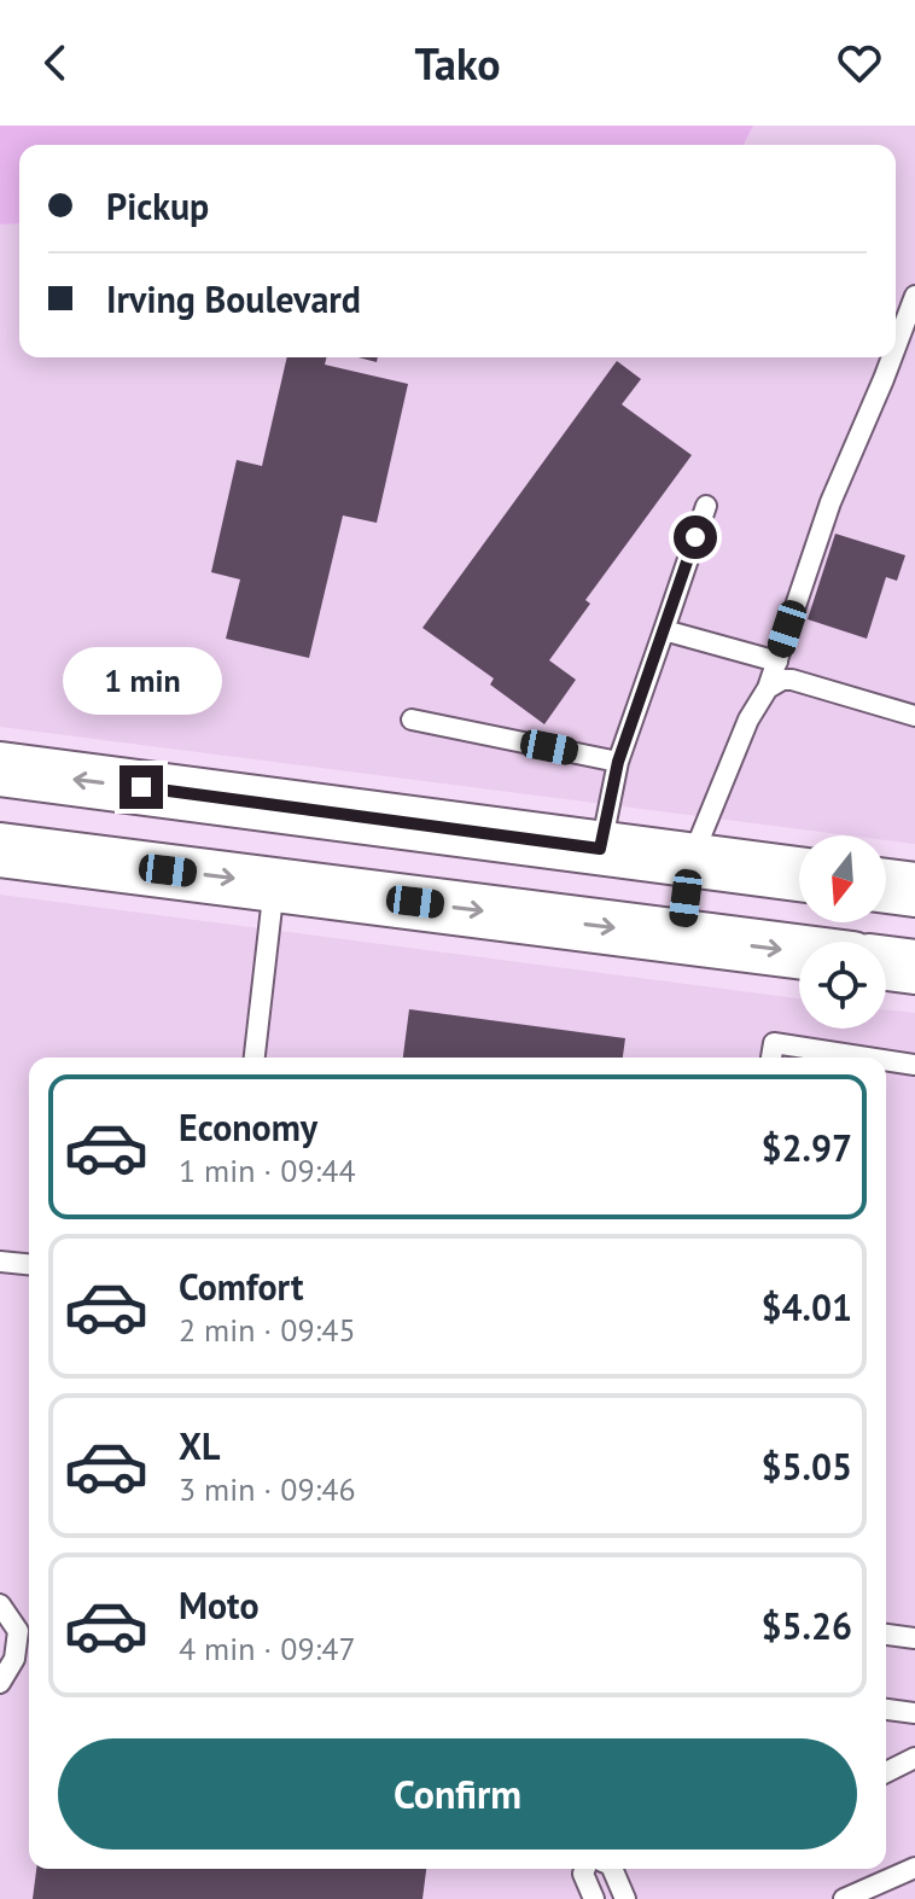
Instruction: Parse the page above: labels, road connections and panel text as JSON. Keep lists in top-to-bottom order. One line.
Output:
{"north":"bottom","page":{"header":"Tako","banner":["Pickup","Irving Boulevard"],"bubble":"1 min","list":[{"name":"Economy","note":"1 min · 09:44","value":"$2.97"},{"name":"Comfort","note":"2 min · 09:45","value":"$4.01"},{"name":"XL","note":"3 min · 09:46","value":"$5.05"},{"name":"Moto","note":"4 min · 09:47","value":"$5.26"}],"buttons":"Confirm"}}
